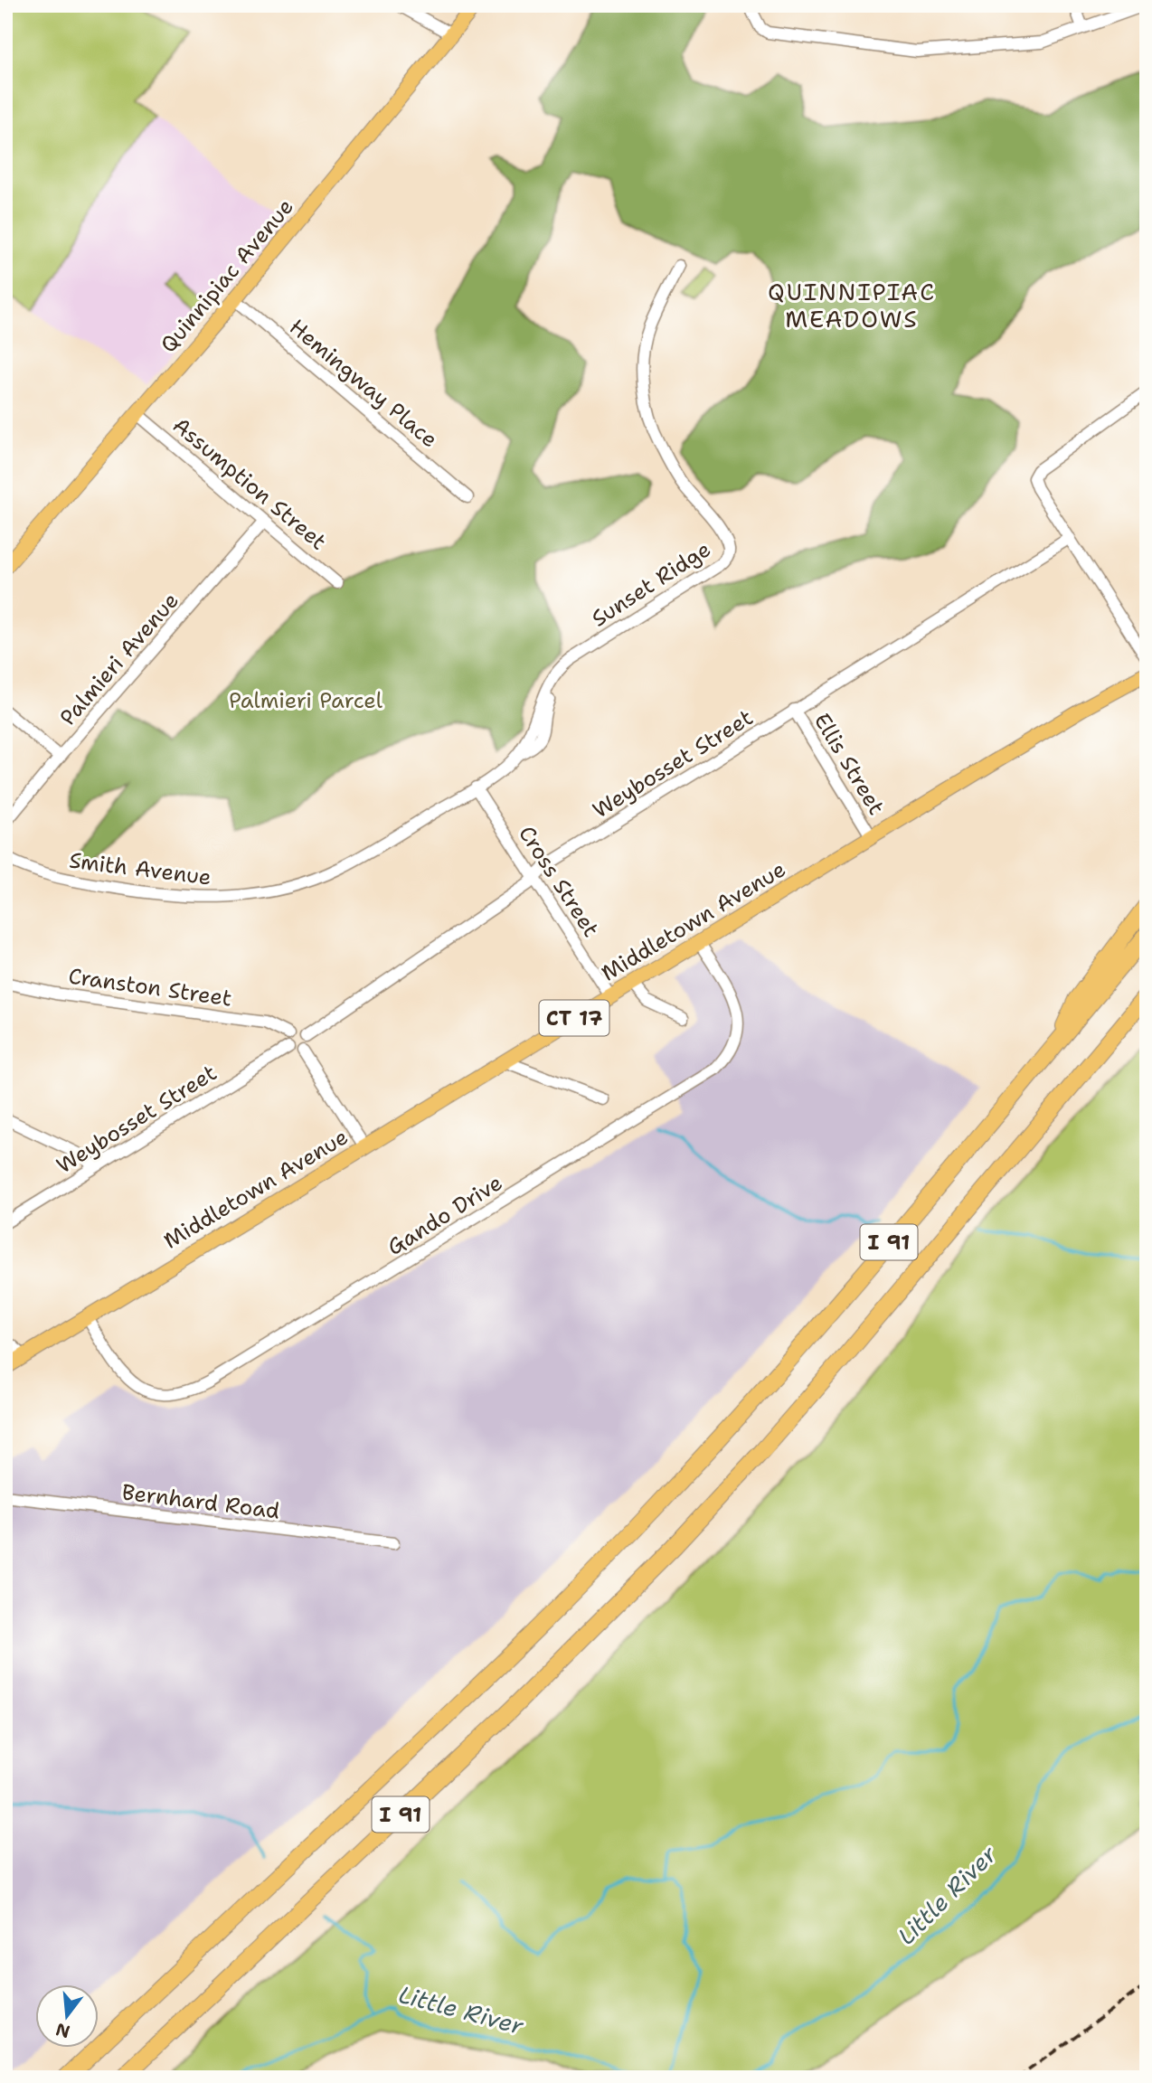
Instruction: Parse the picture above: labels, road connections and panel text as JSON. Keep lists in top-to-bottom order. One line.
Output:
{"streets":{"highway":["I 91"],"main road":["Quinnipiac Avenue","Middletown Avenue","CT 17"],"street":["Hemingway Place","Assumption Street","Sunset Ridge","Palmieri Avenue","Weybosset Street","Ellis Street","Smith Avenue","Cross Street","Cranston Street","Gando Drive","Bernhard Road"]},"crossings":[["Quinnipiac Avenue","Hemingway Place"],["Quinnipiac Avenue","Assumption Street"],["Assumption Street","Palmieri Avenue"],["Sunset Ridge","Smith Avenue"],["Sunset Ridge","Cross Street"],["Weybosset Street","Ellis Street"],["Weybosset Street","Cross Street"],["Weybosset Street","Cranston Street"],["Ellis Street","Middletown Avenue"],["Smith Avenue","Cross Street"],["Cross Street","Middletown Avenue"],["Middletown Avenue","Gando Drive"]],"districts":["QUINNIPIAC MEADOWS"],"water":["Little River"],"parks":["Palmieri Parcel"],"north":"bottom"}
